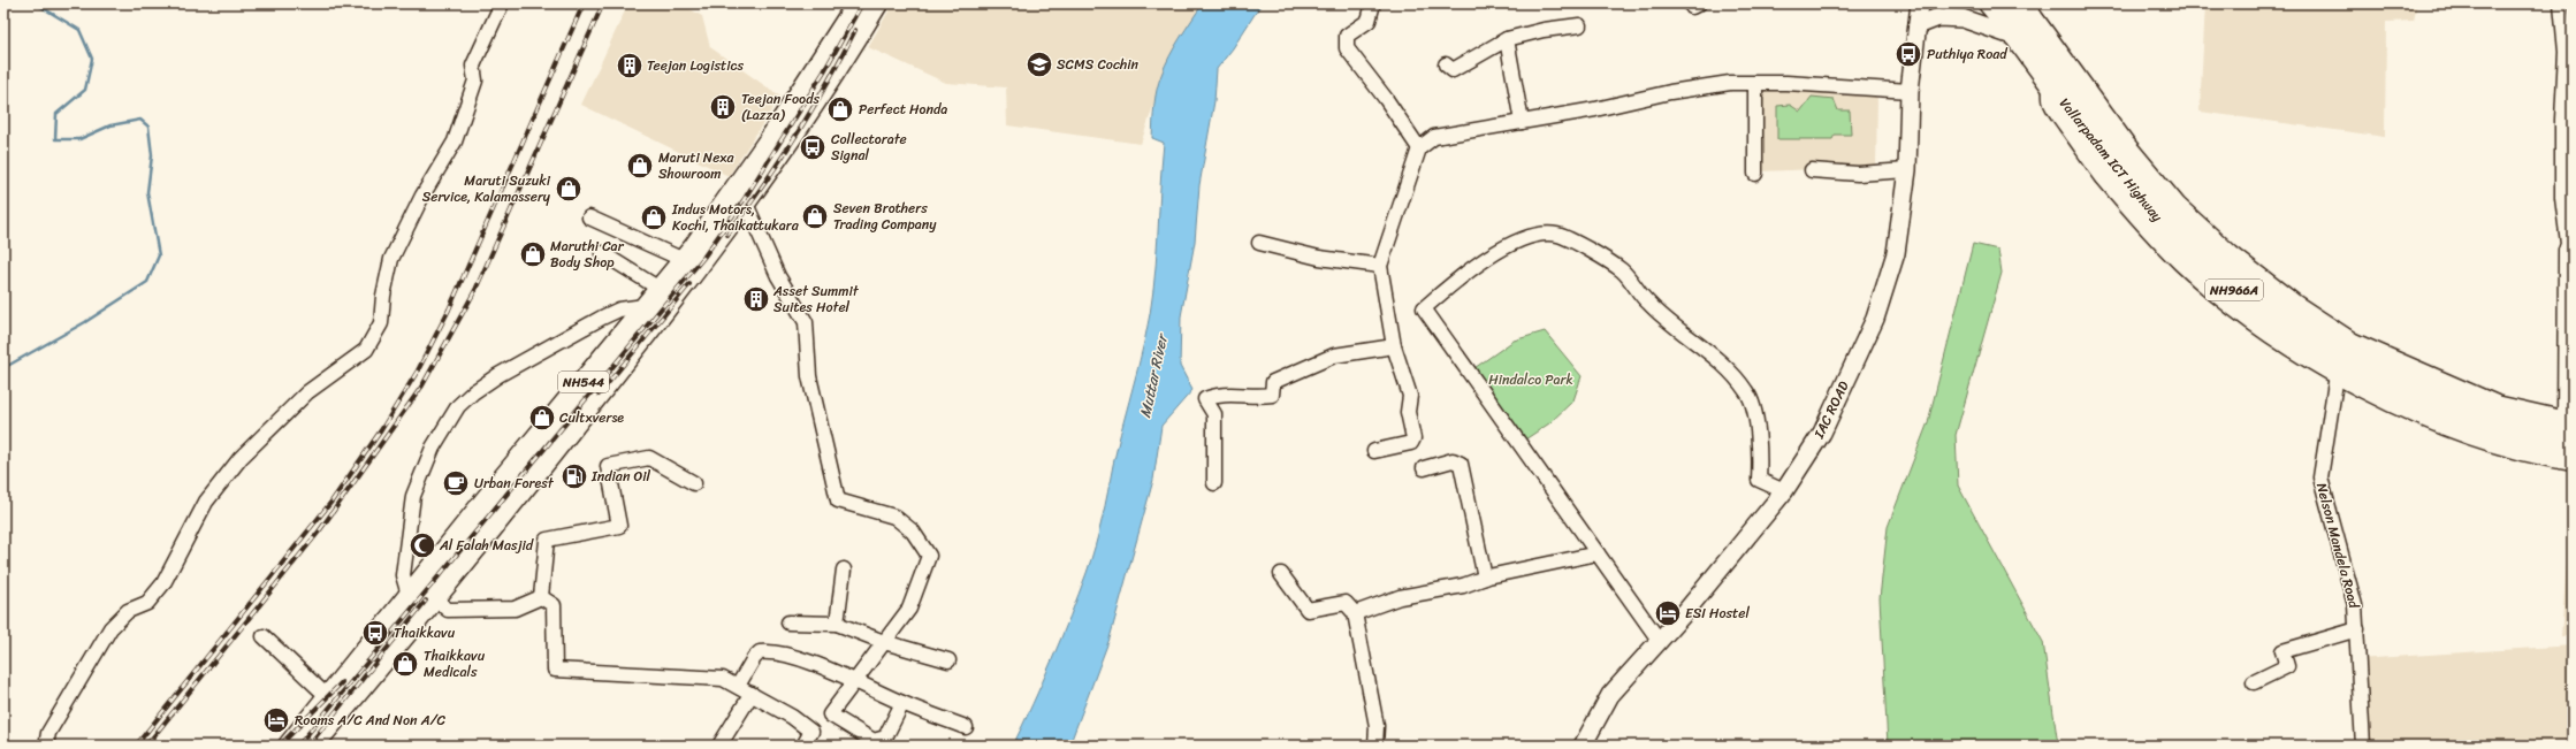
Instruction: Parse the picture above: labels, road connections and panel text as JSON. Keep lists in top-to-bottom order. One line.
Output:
{"streets":{"highway":["Vallarpadam ICT Highway","NH966A","NH544"],"main road":["IAC ROAD"],"street":["Nelson Mandela Road"]},"water":["Muttar River"],"parks":["Hindalco Park"],"places":{"bus stop":["Puthiya Road","Collectorate Signal","Thaikkavu"],"school or university":["SCMS Cochin"],"building":["Teejan Logistics","Teejan Foods (Lazza)","Asset Summit Suites Hotel"],"shop":["Perfect Honda","Maruti Nexa Showroom","Maruti Suzuki Service, Kalamassery","Seven Brothers Trading Company","Indus Motors, Kochi, Thaikattukara","Maruthi Car Body Shop","Cultxverse","Thaikkavu Medicals"],"fuel station":["Indian Oil"],"cafe":["Urban Forest"],"mosque":["Al Falah Masjid"],"hotel":["ESI Hostel","Rooms A/C And Non A/C"]}}
